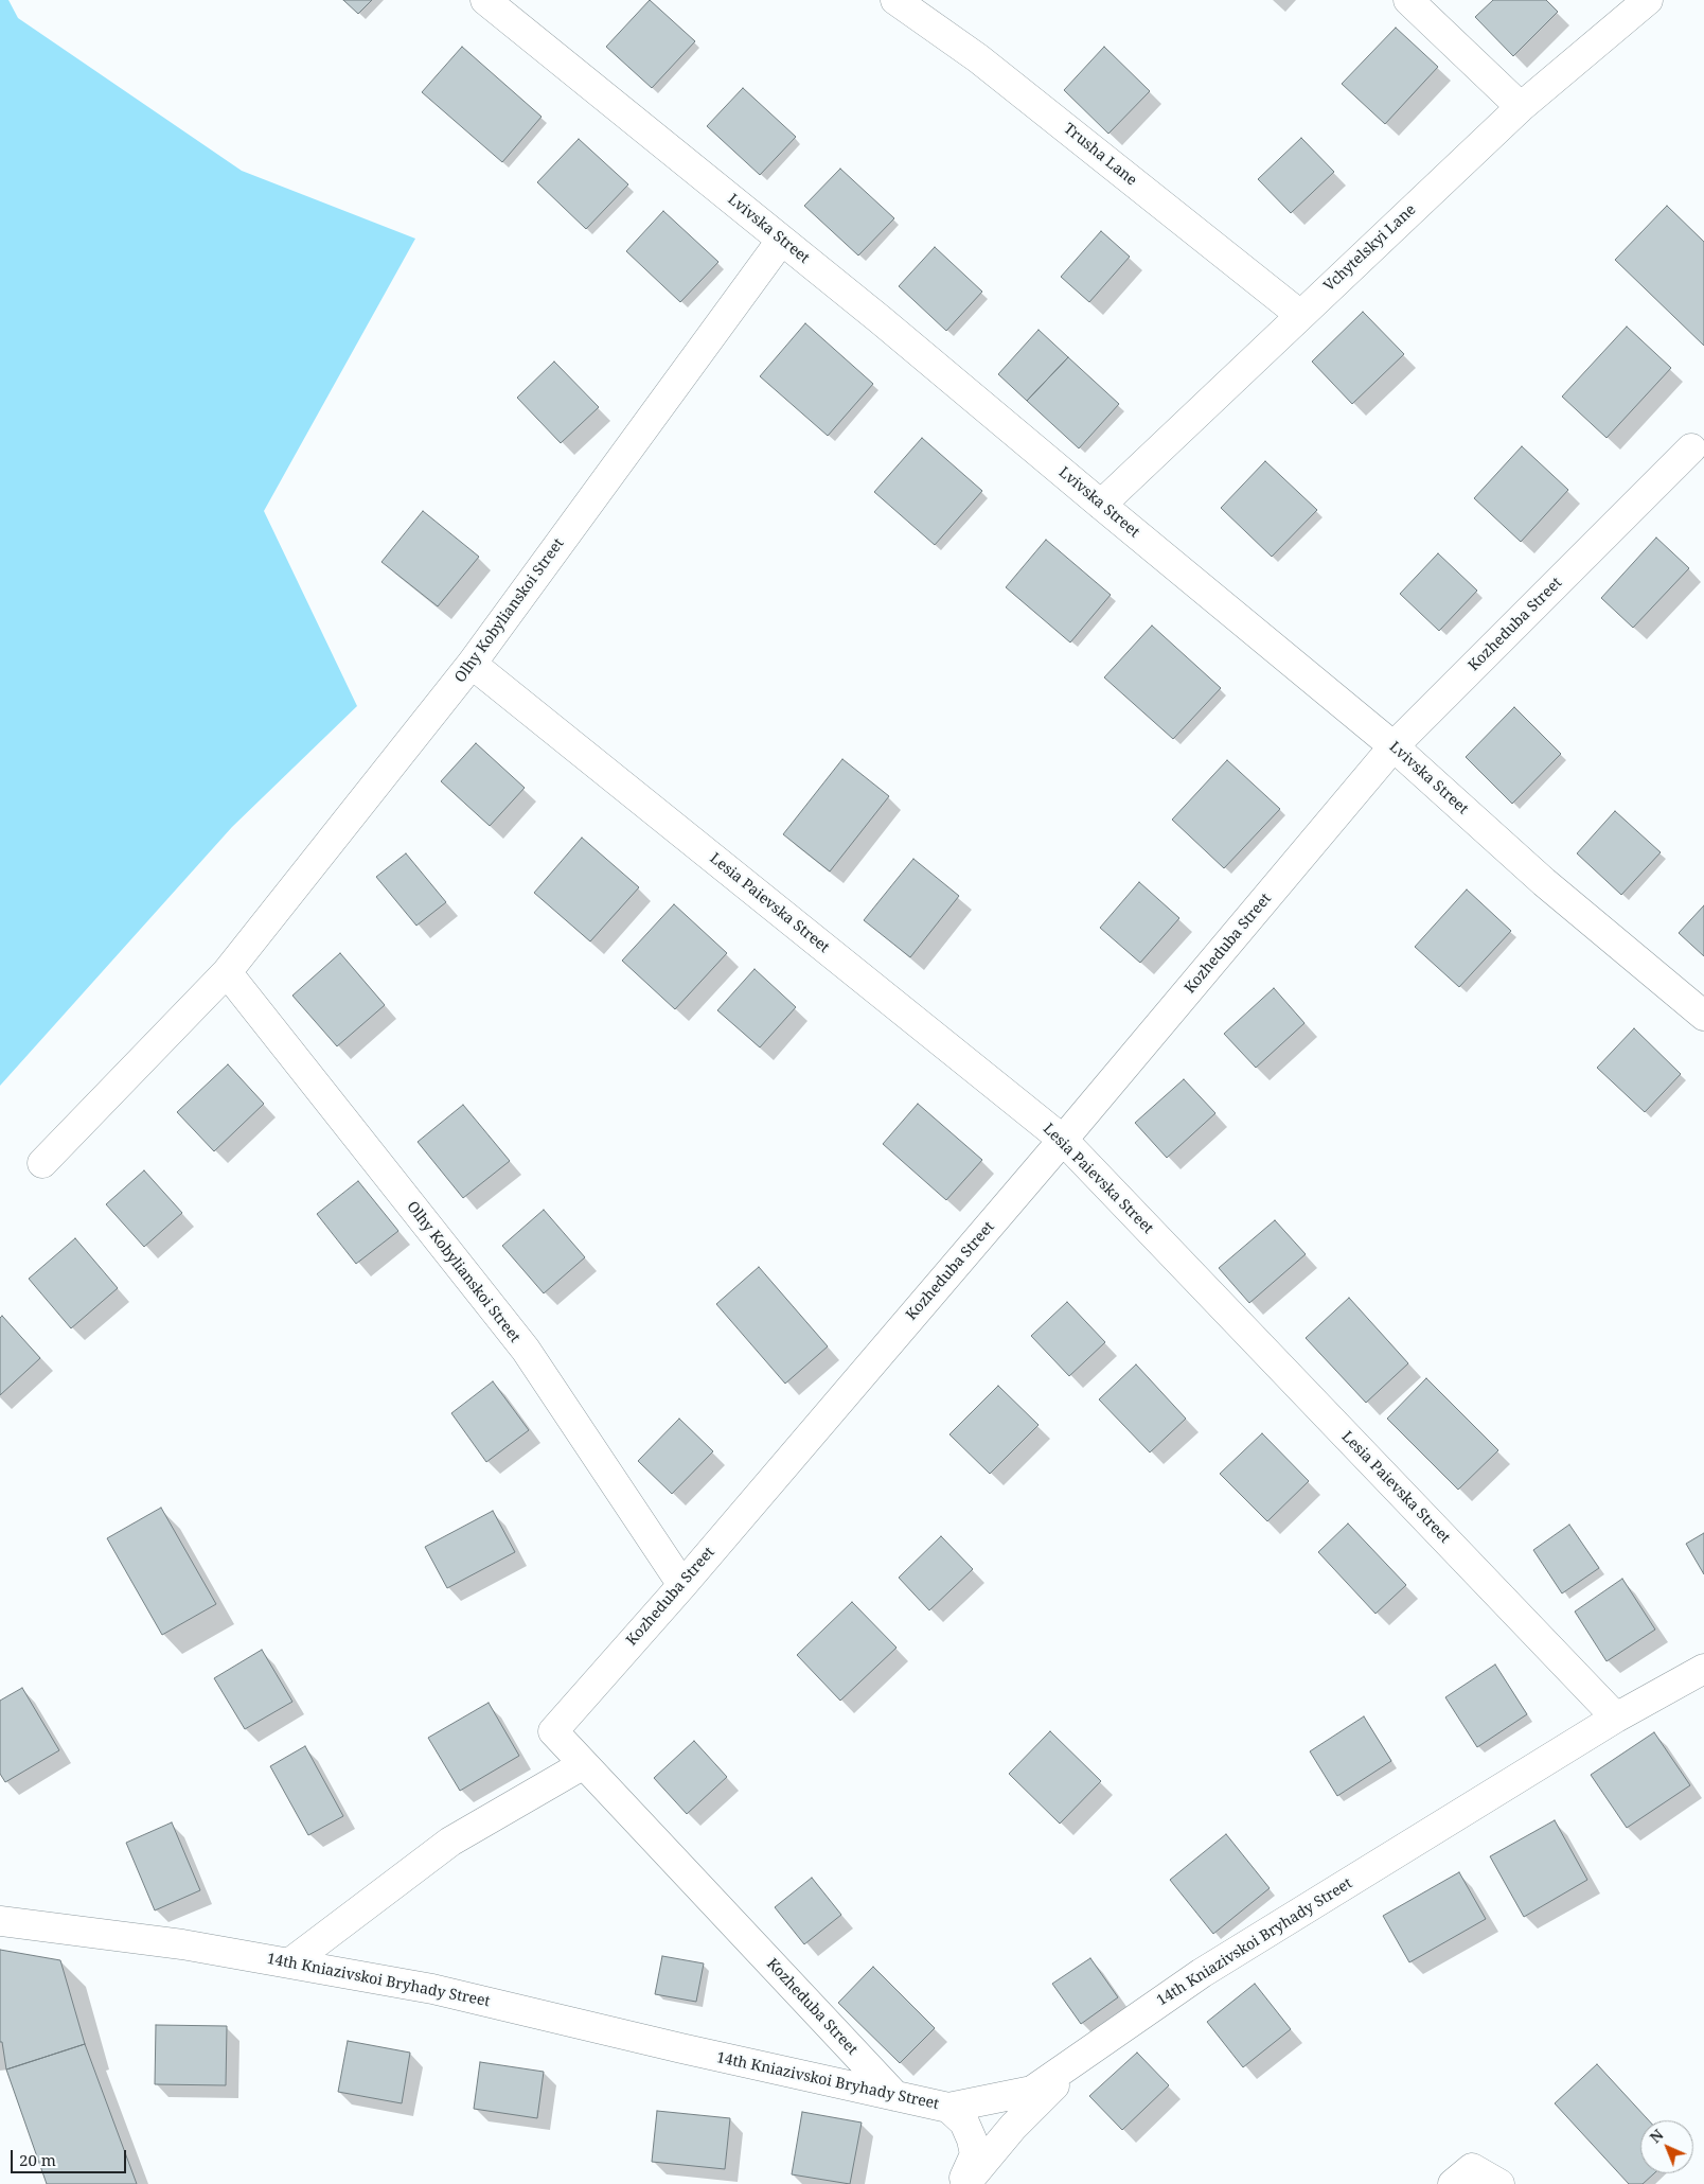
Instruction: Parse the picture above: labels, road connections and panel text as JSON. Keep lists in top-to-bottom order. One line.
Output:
{"streets":{"street":["Trusha Lane","Lvivska Street","Vchytelskyi Lane","Olhy Kobylianskoi Street","Kozheduba Street","Lesia Paievska Street","14th Kniazivskoi Bryhady Street"]},"crossings":[["Trusha Lane","Vchytelskyi Lane"],["Lvivska Street","Vchytelskyi Lane"],["Lvivska Street","Olhy Kobylianskoi Street"],["Lvivska Street","Kozheduba Street"],["Olhy Kobylianskoi Street","Kozheduba Street"],["Olhy Kobylianskoi Street","Lesia Paievska Street"],["Kozheduba Street","Lesia Paievska Street"],["Kozheduba Street","14th Kniazivskoi Bryhady Street"],["Lesia Paievska Street","14th Kniazivskoi Bryhady Street"]],"scale_bar":"20 m","north":"top left"}
